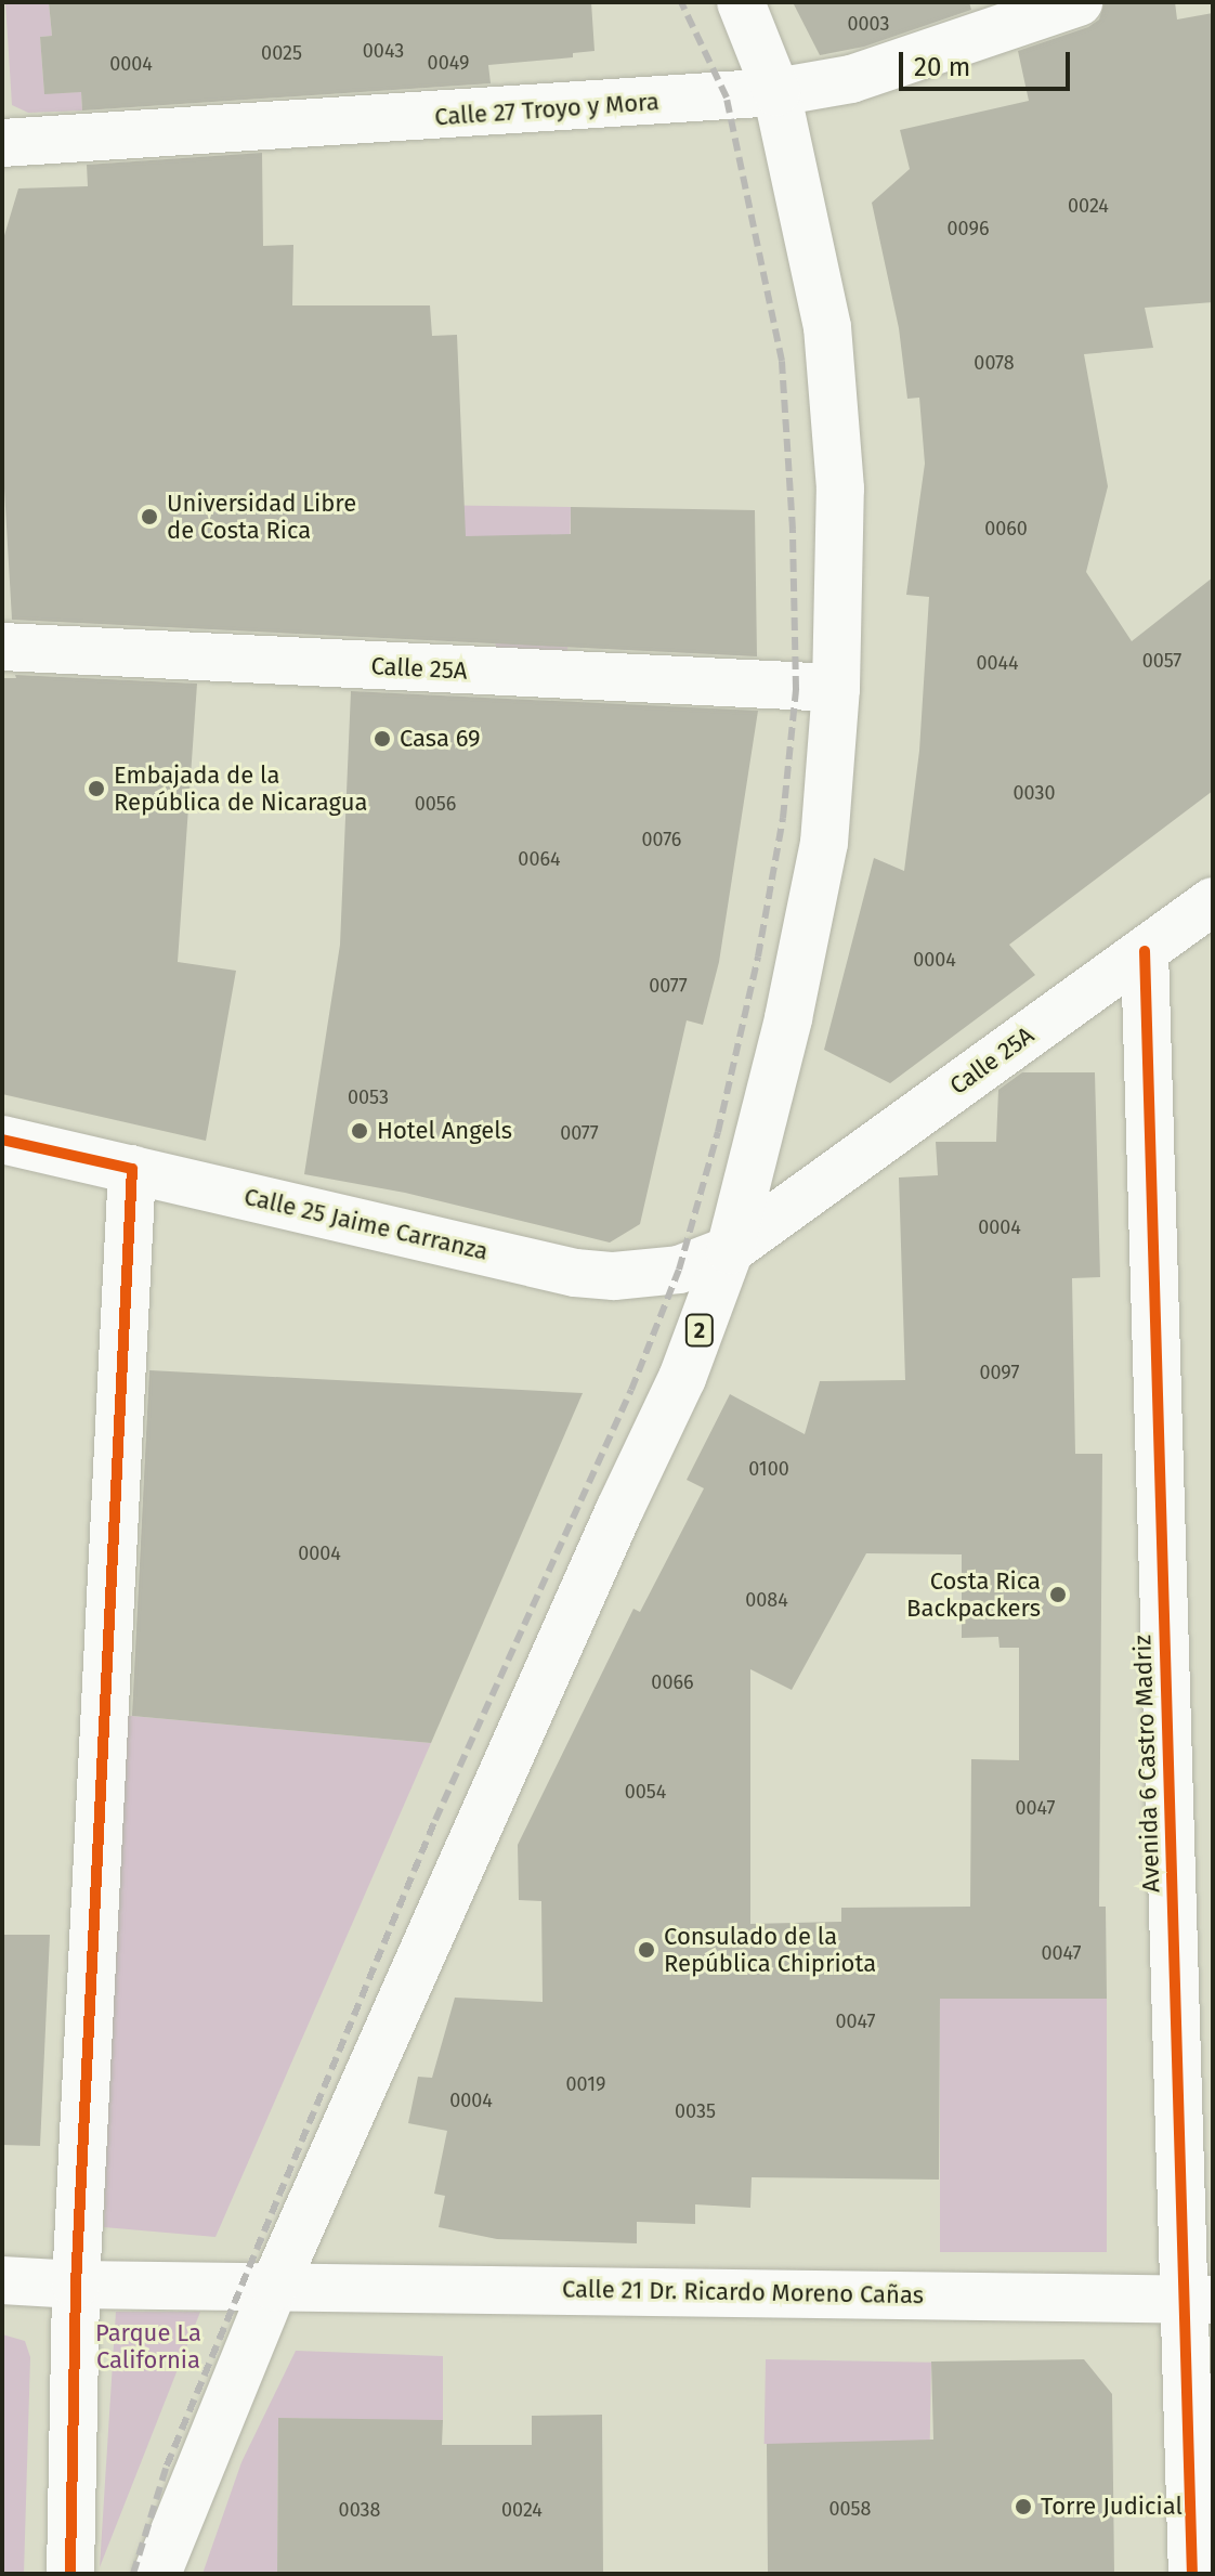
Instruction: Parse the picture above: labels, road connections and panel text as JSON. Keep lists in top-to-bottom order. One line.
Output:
{"streets":{"main road":["Calle 27 Troyo y Mora","Calle 25A","Calle 25 Jaime Carranza","2","Avenida 6 Castro Madriz","Calle 21 Dr. Ricardo Moreno Cañas"]},"crossings":[["Calle 27 Troyo y Mora","2"],["Calle 25A","Calle 25 Jaime Carranza"],["Calle 25A","2"],["Calle 25A","Avenida 6 Castro Madriz"],["Calle 25 Jaime Carranza","2"],["2","Calle 21 Dr. Ricardo Moreno Cañas"],["Avenida 6 Castro Madriz","Calle 21 Dr. Ricardo Moreno Cañas"]],"parks":["Parque La California"],"places":["Universidad Libre de Costa Rica","Casa 69","Embajada de la República de Nicaragua","Hotel Angels","Costa Rica Backpackers","Consulado de la República Chipriota","Torre Judicial"],"house_numbers":["0003","0043","0025","0049","0004","0024","0096","0078","0060","0057","0044","0030","0056","0076","0064","0004","0077","0053","0077","0004","0097","0100","0004","0084","0066","0054","0047","0047","0047","0019","0004","0035","0058","0038","0024"],"scale_bar":"20 m"}
